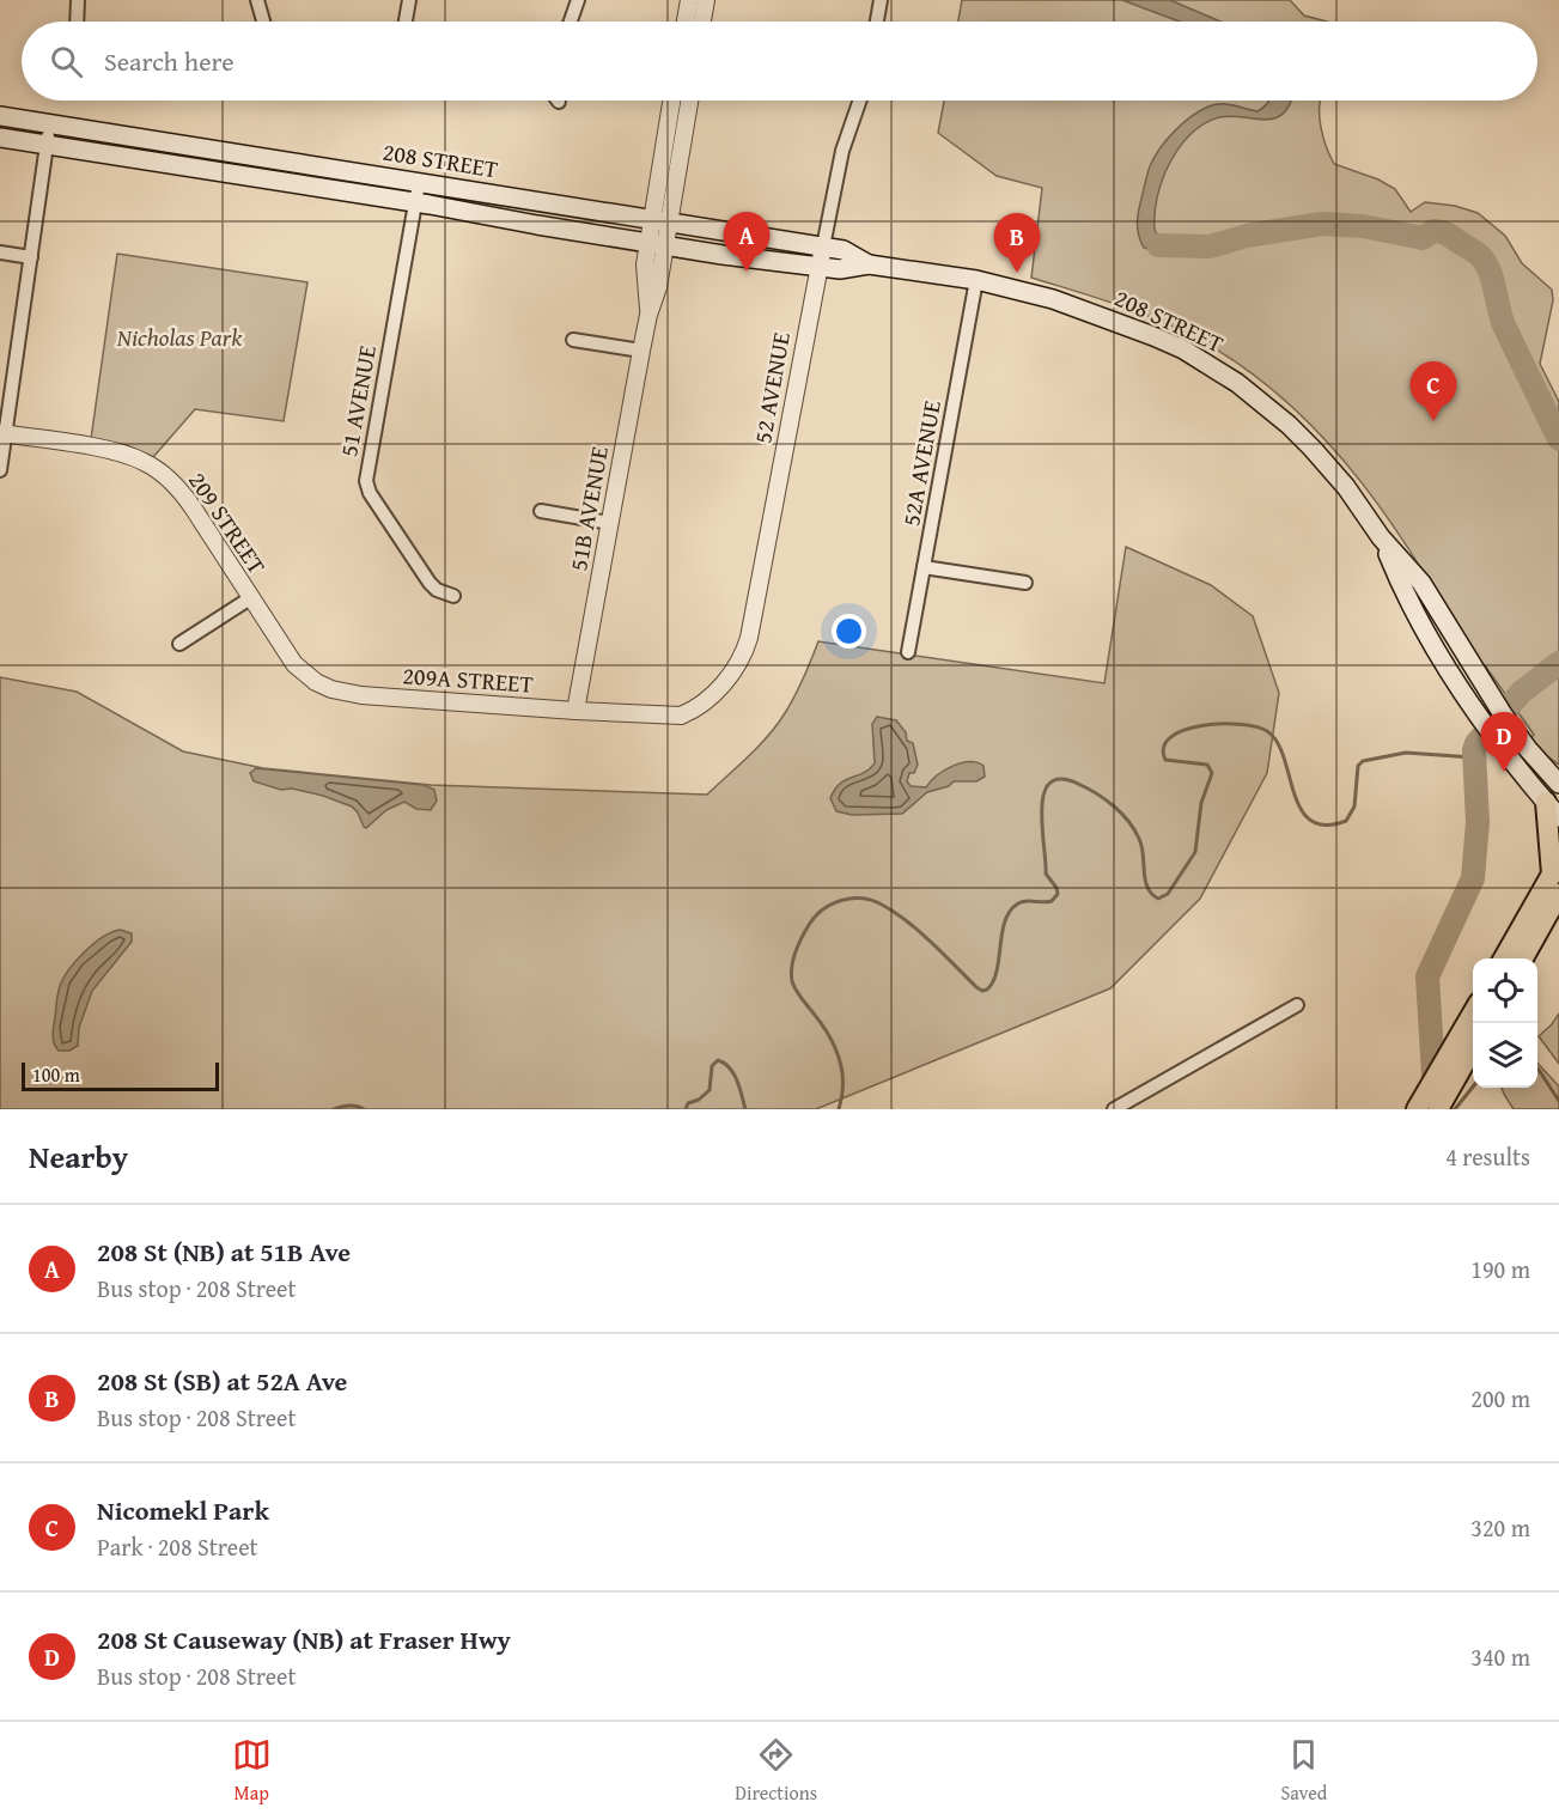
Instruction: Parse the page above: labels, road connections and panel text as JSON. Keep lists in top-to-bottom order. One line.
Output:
{"streets":{"main road":["208 STREET"],"street":["52 AVENUE","51 AVENUE","52A AVENUE","51B AVENUE","209 STREET","209A STREET"]},"crossings":[["208 STREET","52 AVENUE"],["208 STREET","51 AVENUE"],["208 STREET","52A AVENUE"],["208 STREET","51B AVENUE"],["52 AVENUE","209A STREET"],["51B AVENUE","209A STREET"],["209 STREET","209A STREET"]],"parks":["Nicholas Park"],"scale_bar":"100 m","page":{"search":"Search here","pins":["A","B","C","D"],"scale":"100 m","heading":["Nearby","4 results"],"list":[{"mark":"A","name":"208 St (NB) at 51B Ave","note":"Bus stop · 208 Street","value":"190 m"},{"mark":"B","name":"208 St (SB) at 52A Ave","note":"Bus stop · 208 Street","value":"200 m"},{"mark":"C","name":"Nicomekl Park","note":"Park · 208 Street","value":"320 m"},{"mark":"D","name":"208 St Causeway (NB) at Fraser Hwy","note":"Bus stop · 208 Street","value":"340 m"}],"nav":["Map","Directions","Saved"]}}
